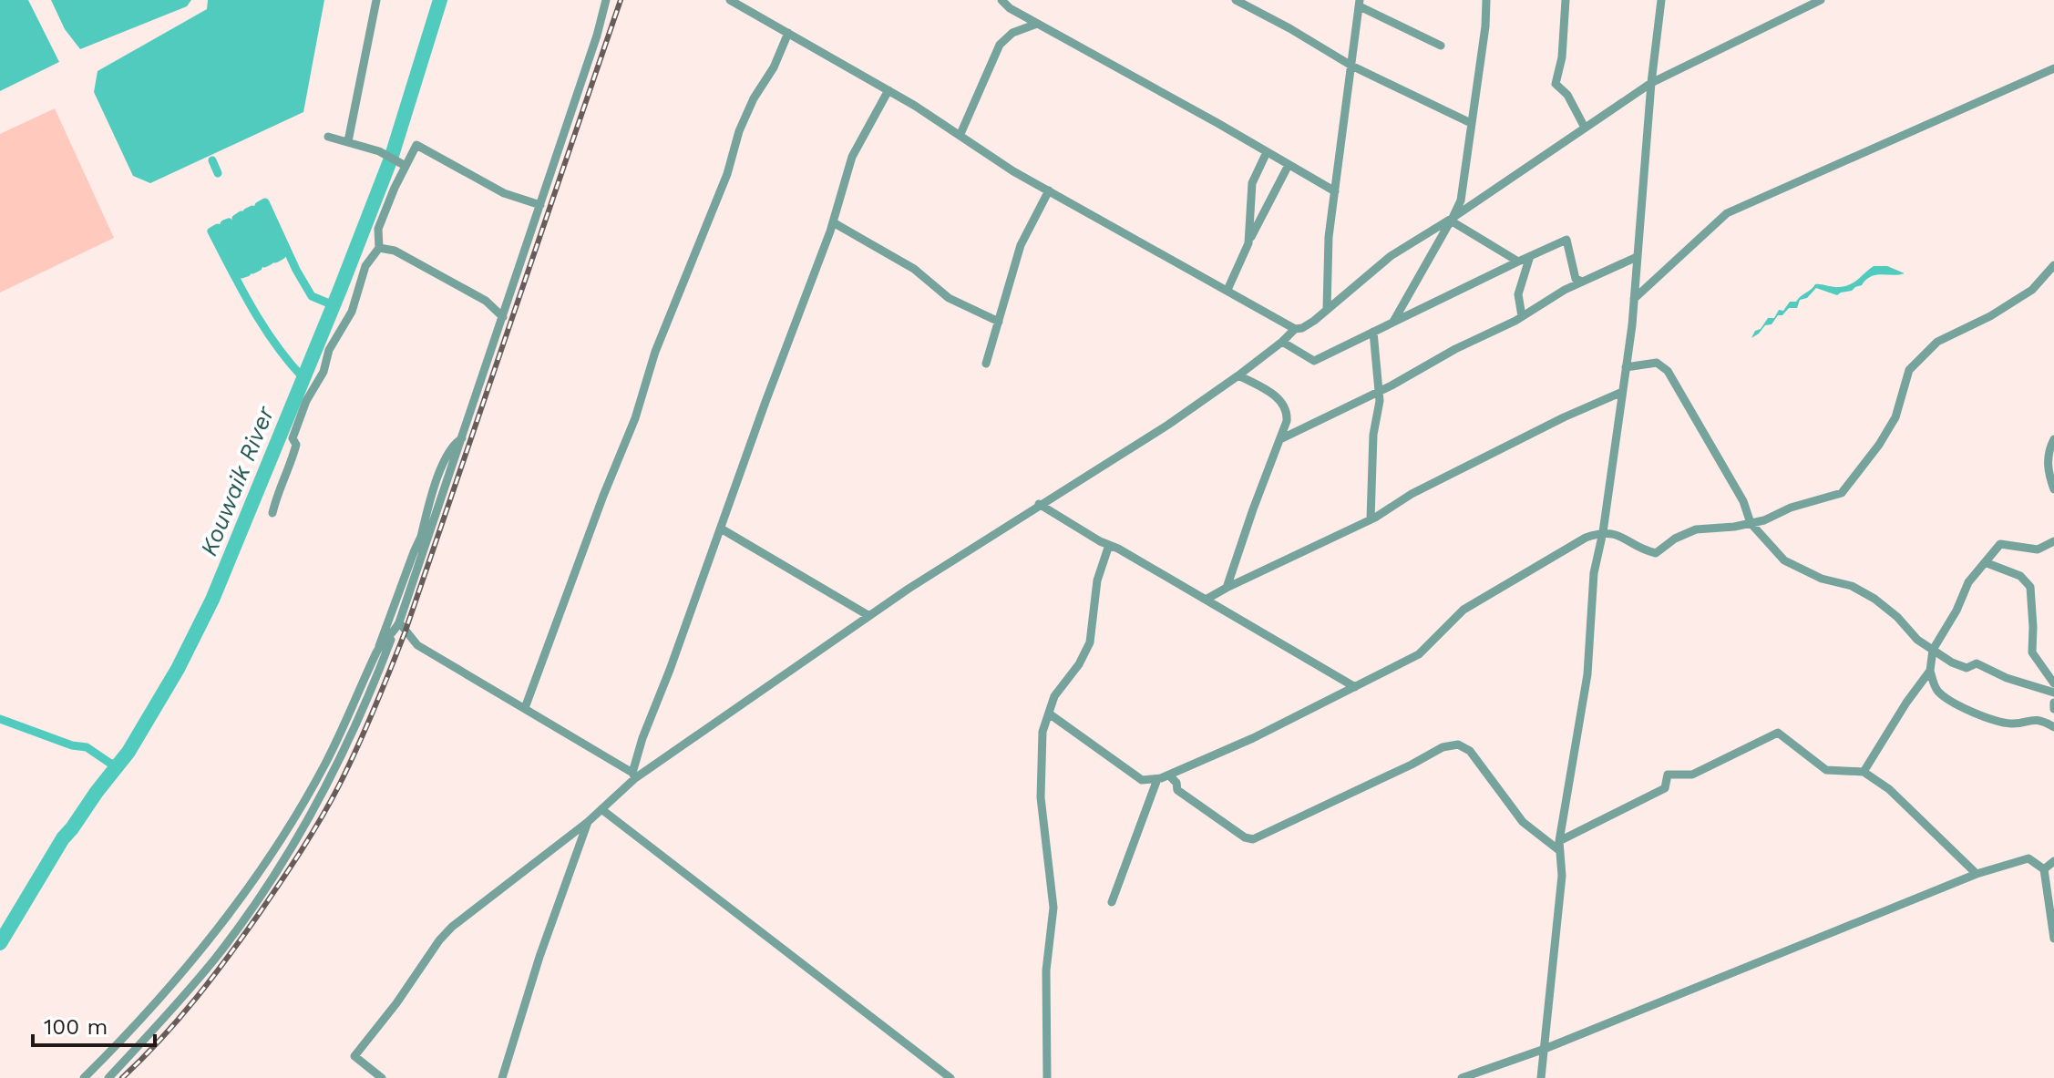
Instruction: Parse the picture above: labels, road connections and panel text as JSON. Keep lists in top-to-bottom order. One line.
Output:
{"water":["Kouwaik River"],"scale_bar":"100 m"}
